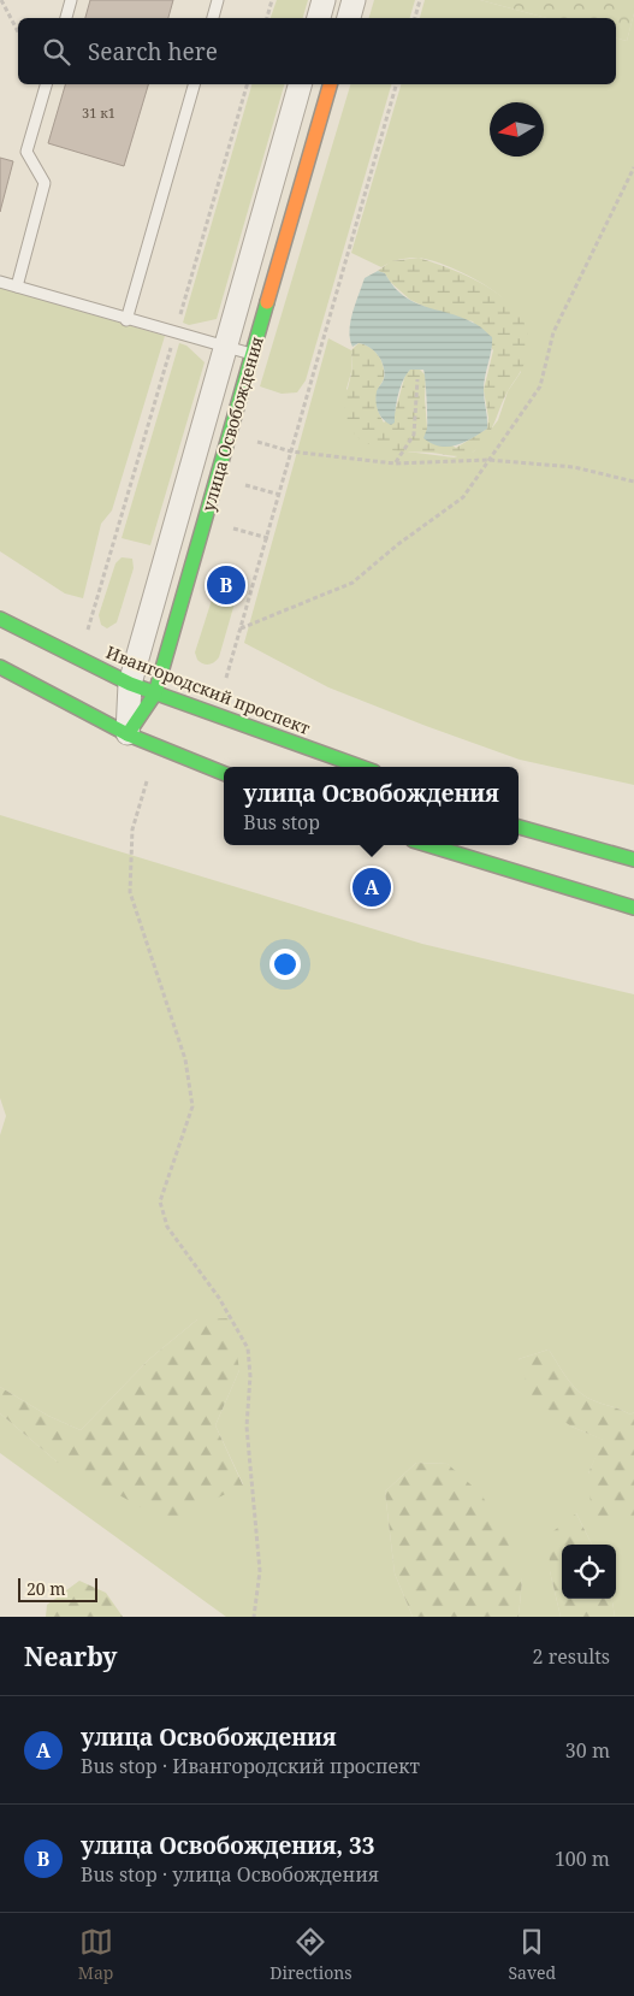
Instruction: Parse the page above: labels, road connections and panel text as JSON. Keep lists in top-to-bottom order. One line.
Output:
{"streets":{"main road":["улица Освобождения","Ивангородский проспект"]},"crossings":[["улица Освобождения","Ивангородский проспект"]],"house_numbers":["31 к1"],"scale_bar":"20 m","north":"left","page":{"search":"Search here","pins":["B","A"],"popup":["улица Освобождения","Bus stop"],"scale":"20 m","heading":["Nearby","2 results"],"list":[{"mark":"A","name":"улица Освобождения","note":"Bus stop · Ивангородский проспект","value":"30 m"},{"mark":"B","name":"улица Освобождения, 33","note":"Bus stop · улица Освобождения","value":"100 m"}],"nav":["Map","Directions","Saved"]}}
